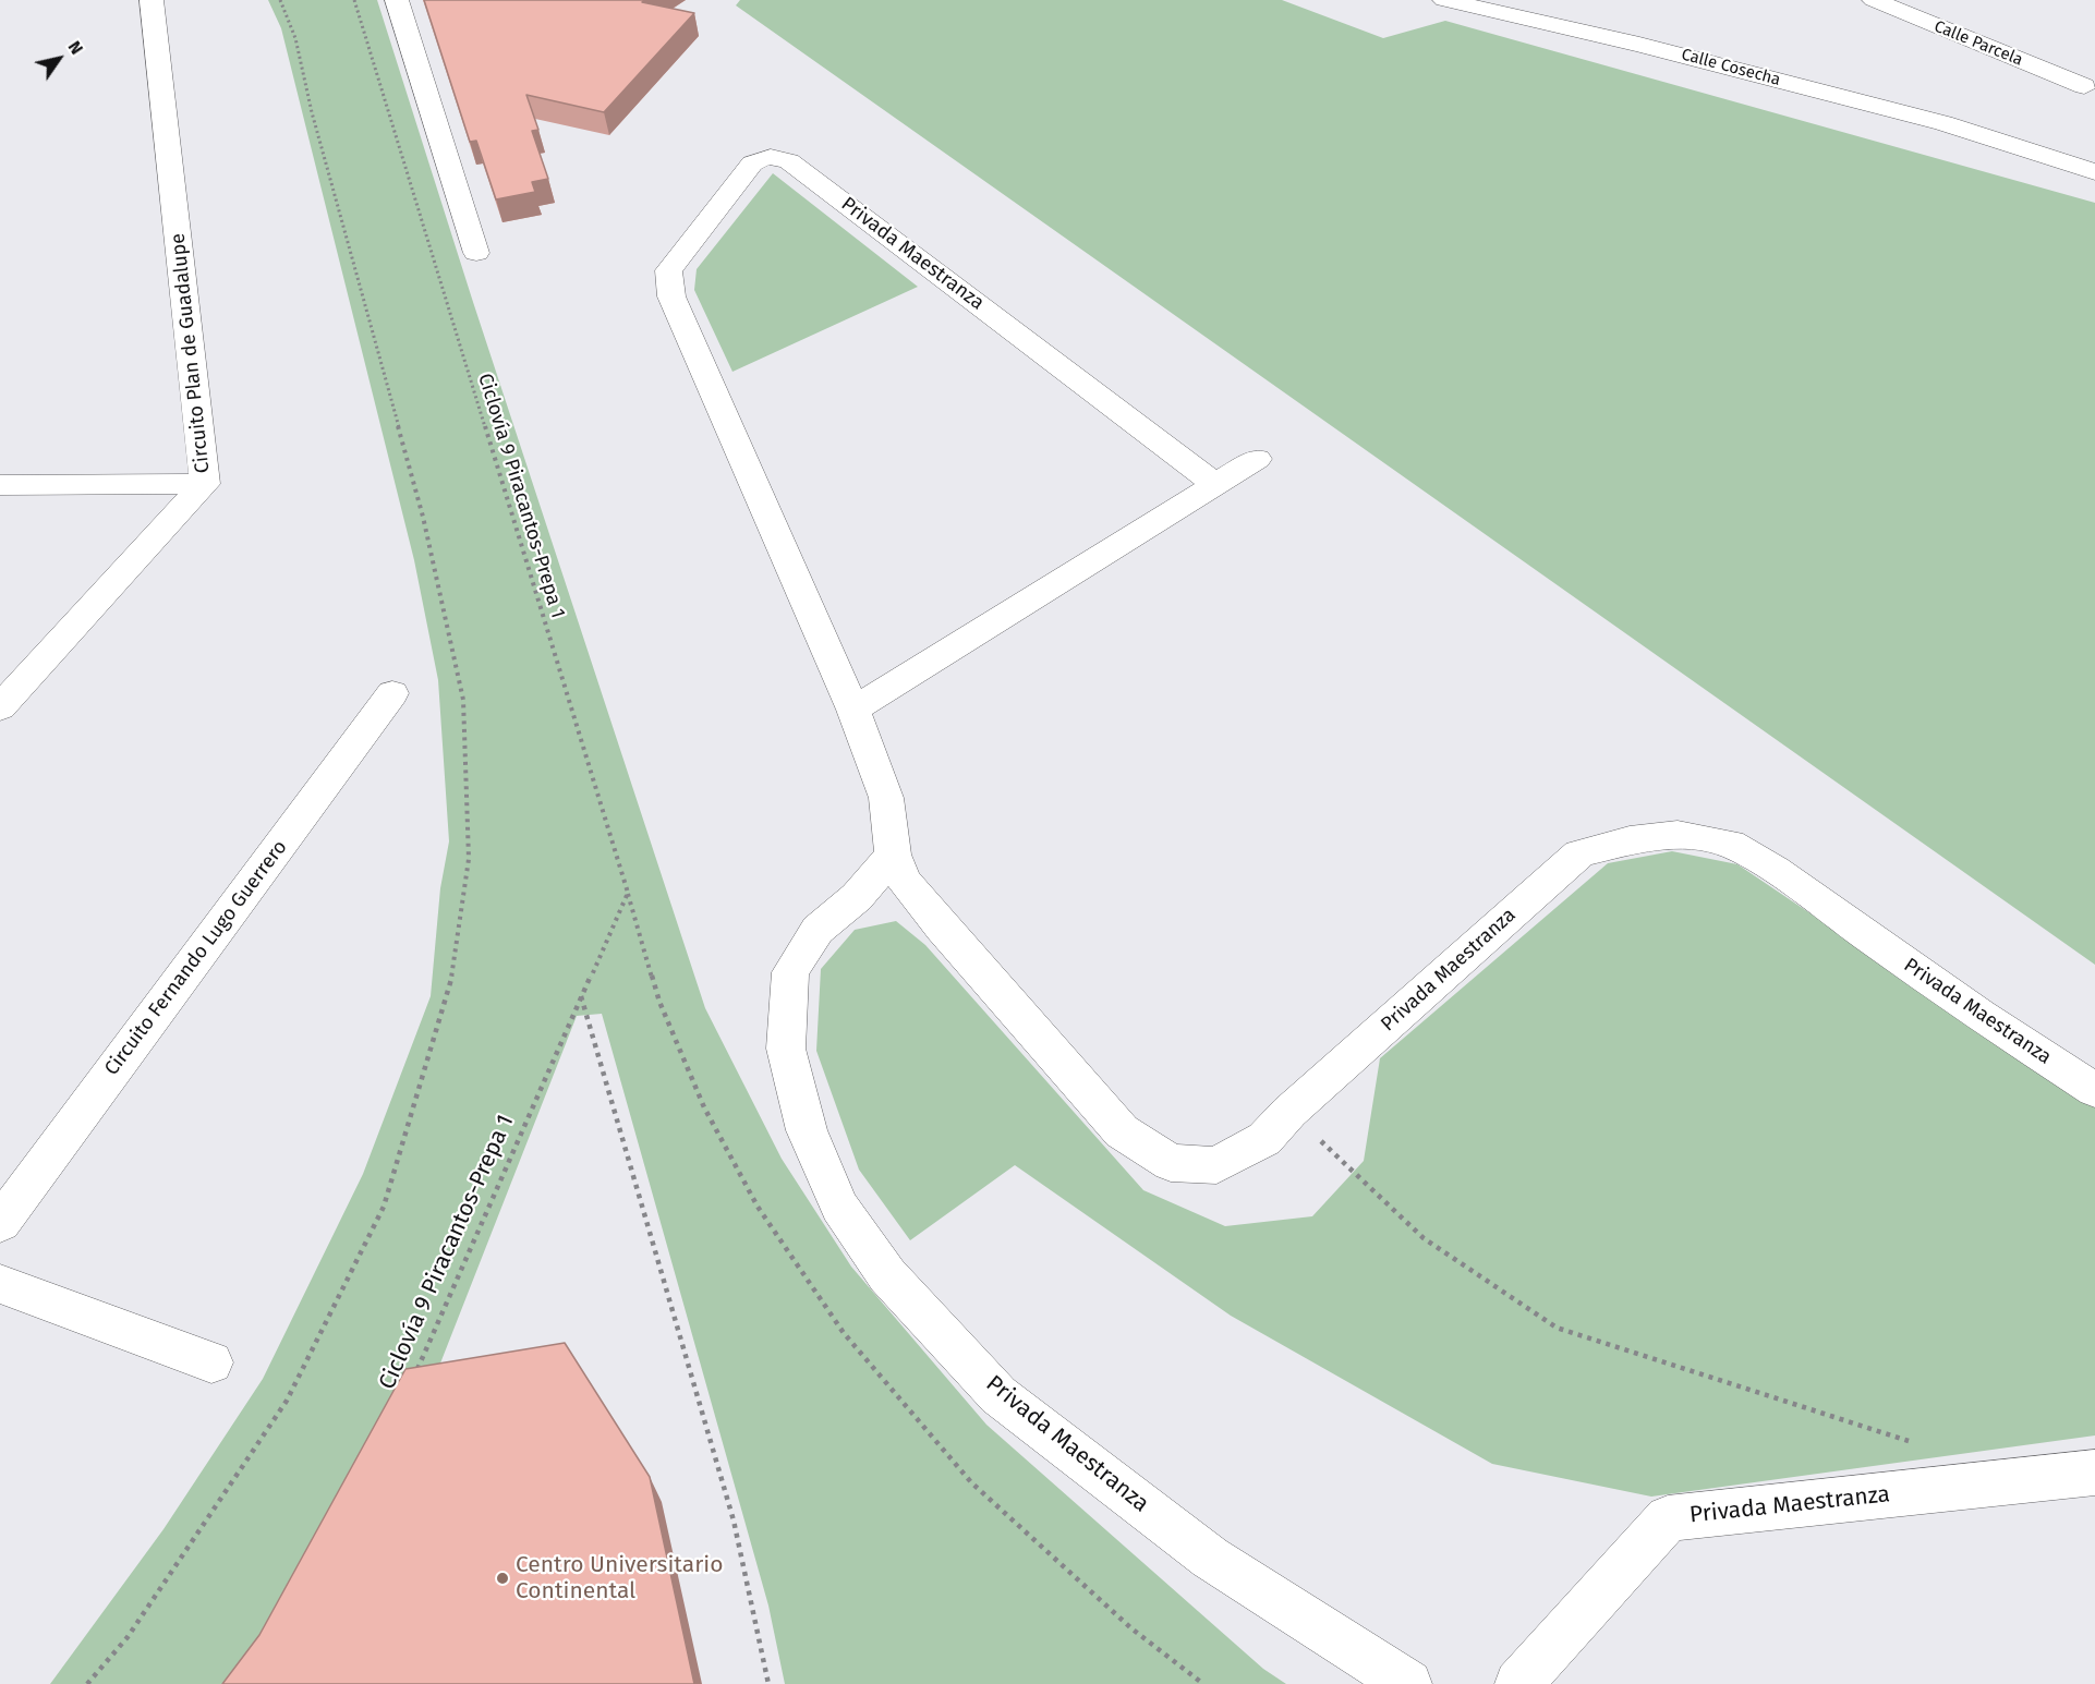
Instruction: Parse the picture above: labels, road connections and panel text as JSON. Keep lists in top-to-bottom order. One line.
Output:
{"streets":{"street":["Calle Parcela","Calle Cosecha","Privada Maestranza","Circuito Plan de Guadalupe","Circuito Fernando Lugo Guerrero"],"path":["Ciclovía 9 Piracantos-Prepa 1"]},"places":["Centro Universitario Continental"],"north":"top right"}
